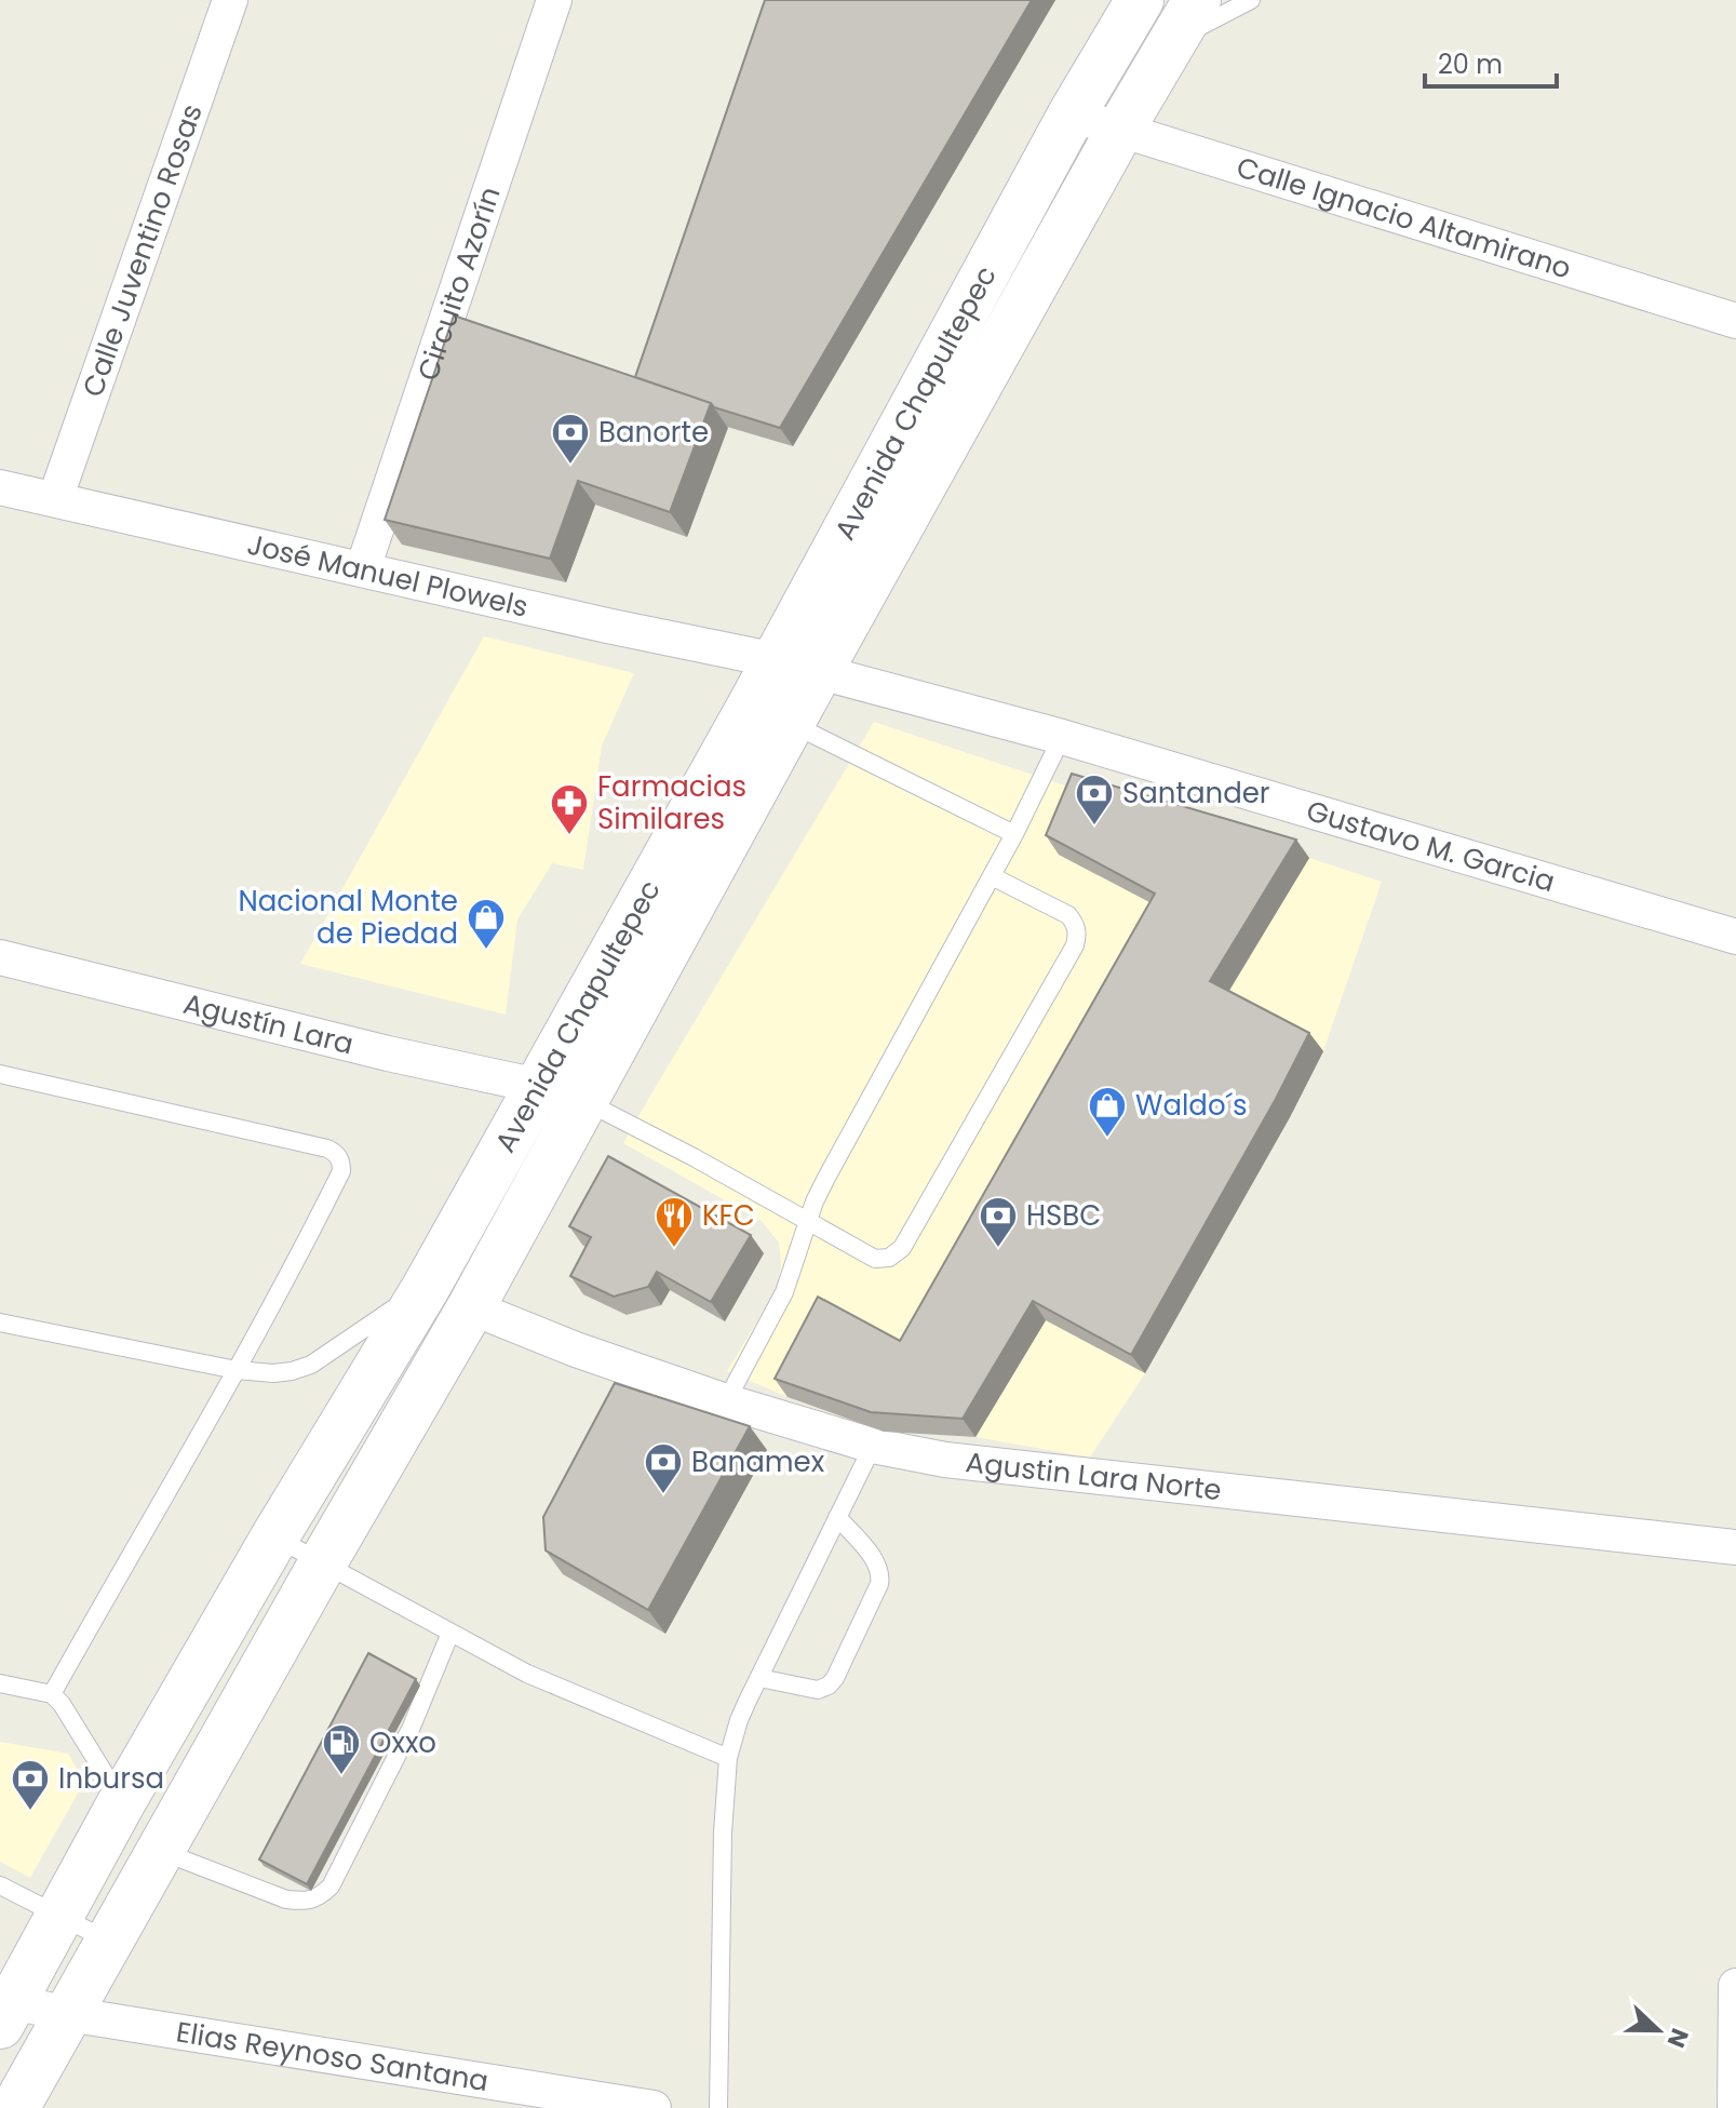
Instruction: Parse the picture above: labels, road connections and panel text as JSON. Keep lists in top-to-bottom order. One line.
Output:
{"streets":{"main road":["Avenida Chapultepec"],"street":["Calle Ignacio Altamirano","Calle Juventino Rosas","Circuito Azorín","José Manuel Plowels","Gustavo M. Garcia","Agustín Lara","Agustin Lara Norte","Elias Reynoso Santana"]},"crossings":[["Calle Ignacio Altamirano","Avenida Chapultepec"],["Calle Juventino Rosas","José Manuel Plowels"],["Circuito Azorín","José Manuel Plowels"],["Avenida Chapultepec","José Manuel Plowels"],["Avenida Chapultepec","Gustavo M. Garcia"],["Avenida Chapultepec","Agustín Lara"],["Avenida Chapultepec","Elias Reynoso Santana"],["José Manuel Plowels","Gustavo M. Garcia"]],"places":{"bank":["Banorte","Santander","HSBC","Banamex","Inbursa"],"pharmacy":["Farmacias Similares"],"shop":["Nacional Monte de Piedad","Waldo´s"],"restaurant":["KFC"],"fuel station":["Oxxo"]},"scale_bar":"20 m","north":"right"}
